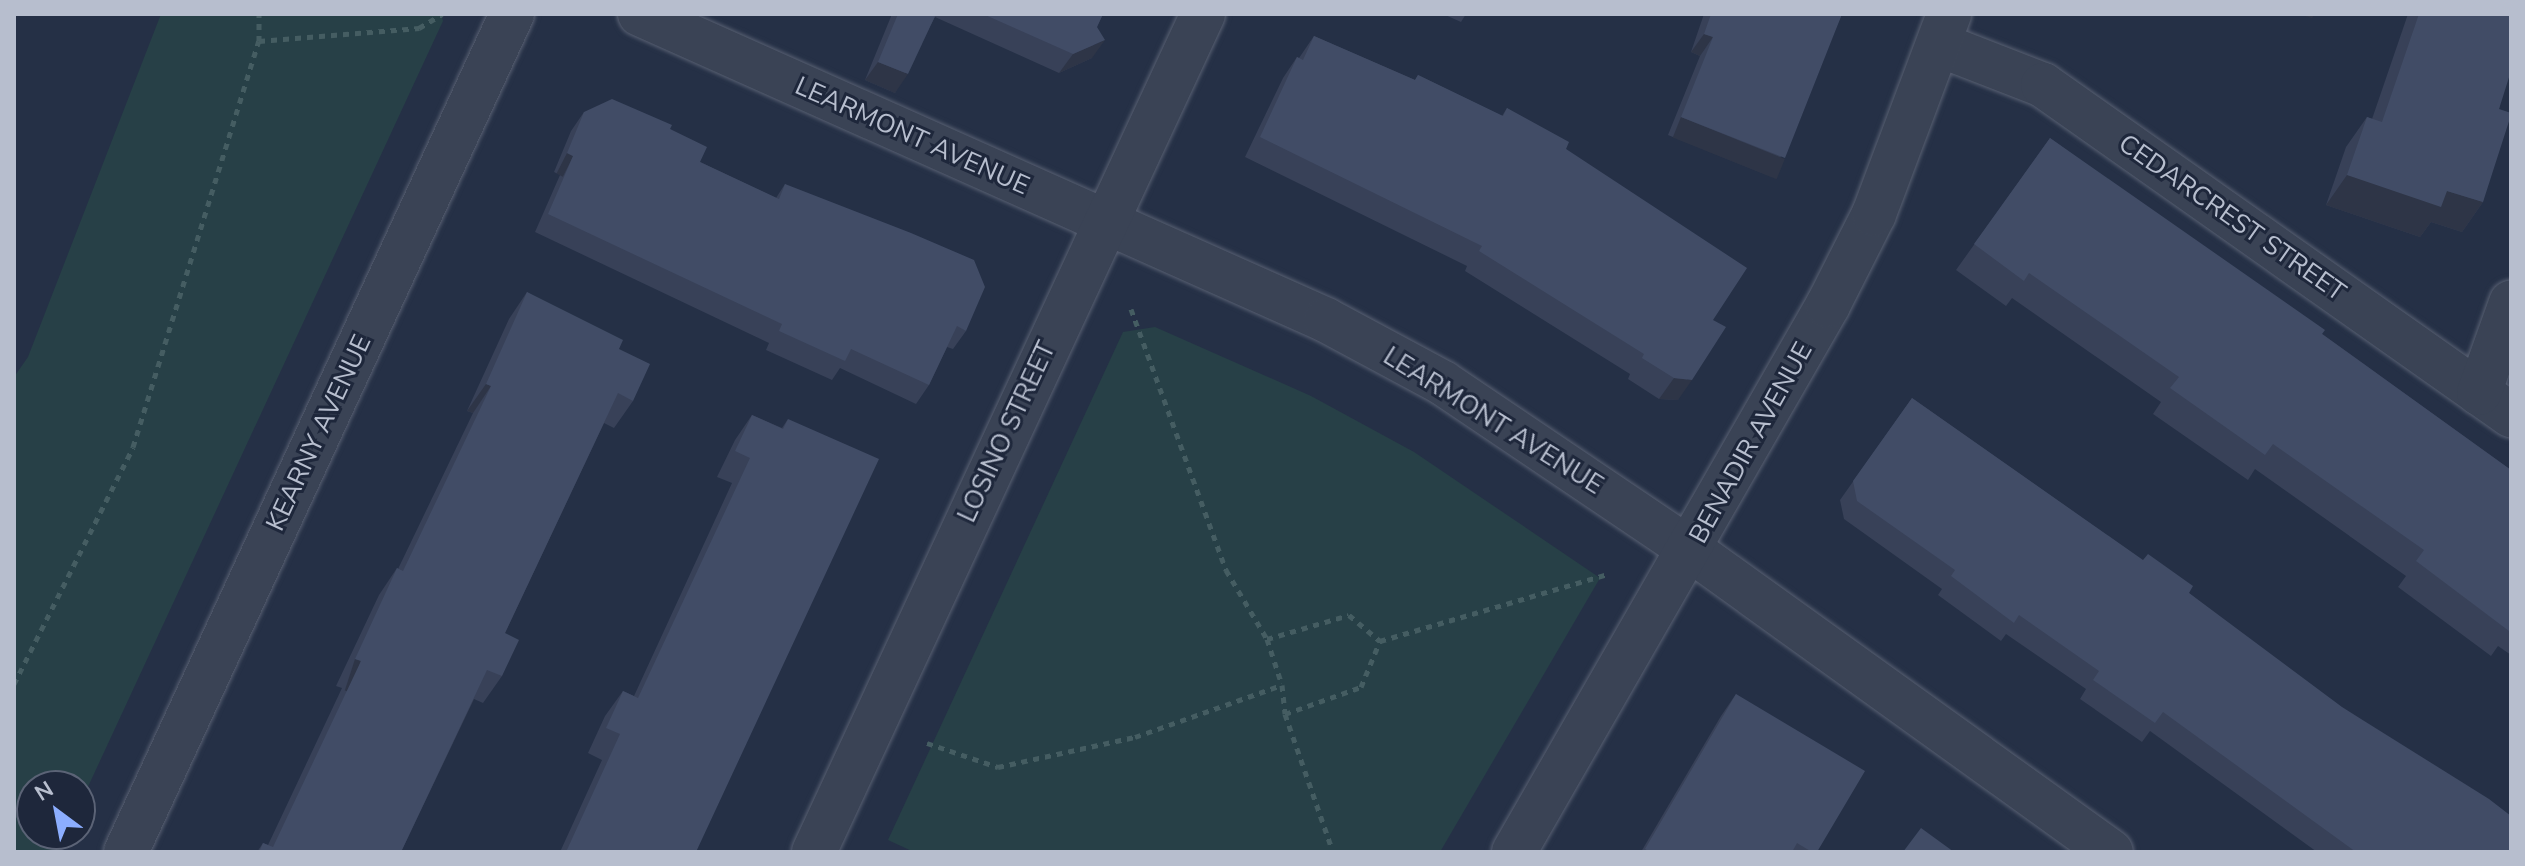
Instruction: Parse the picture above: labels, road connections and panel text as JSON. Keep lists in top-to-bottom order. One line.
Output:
{"streets":{"street":["LEARMONT AVENUE","CEDARCREST STREET","LOSINO STREET","KEARNY AVENUE","BENADIR AVENUE"]},"crossings":[["LEARMONT AVENUE","LOSINO STREET"],["LEARMONT AVENUE","BENADIR AVENUE"],["CEDARCREST STREET","BENADIR AVENUE"]],"north":"top left"}
